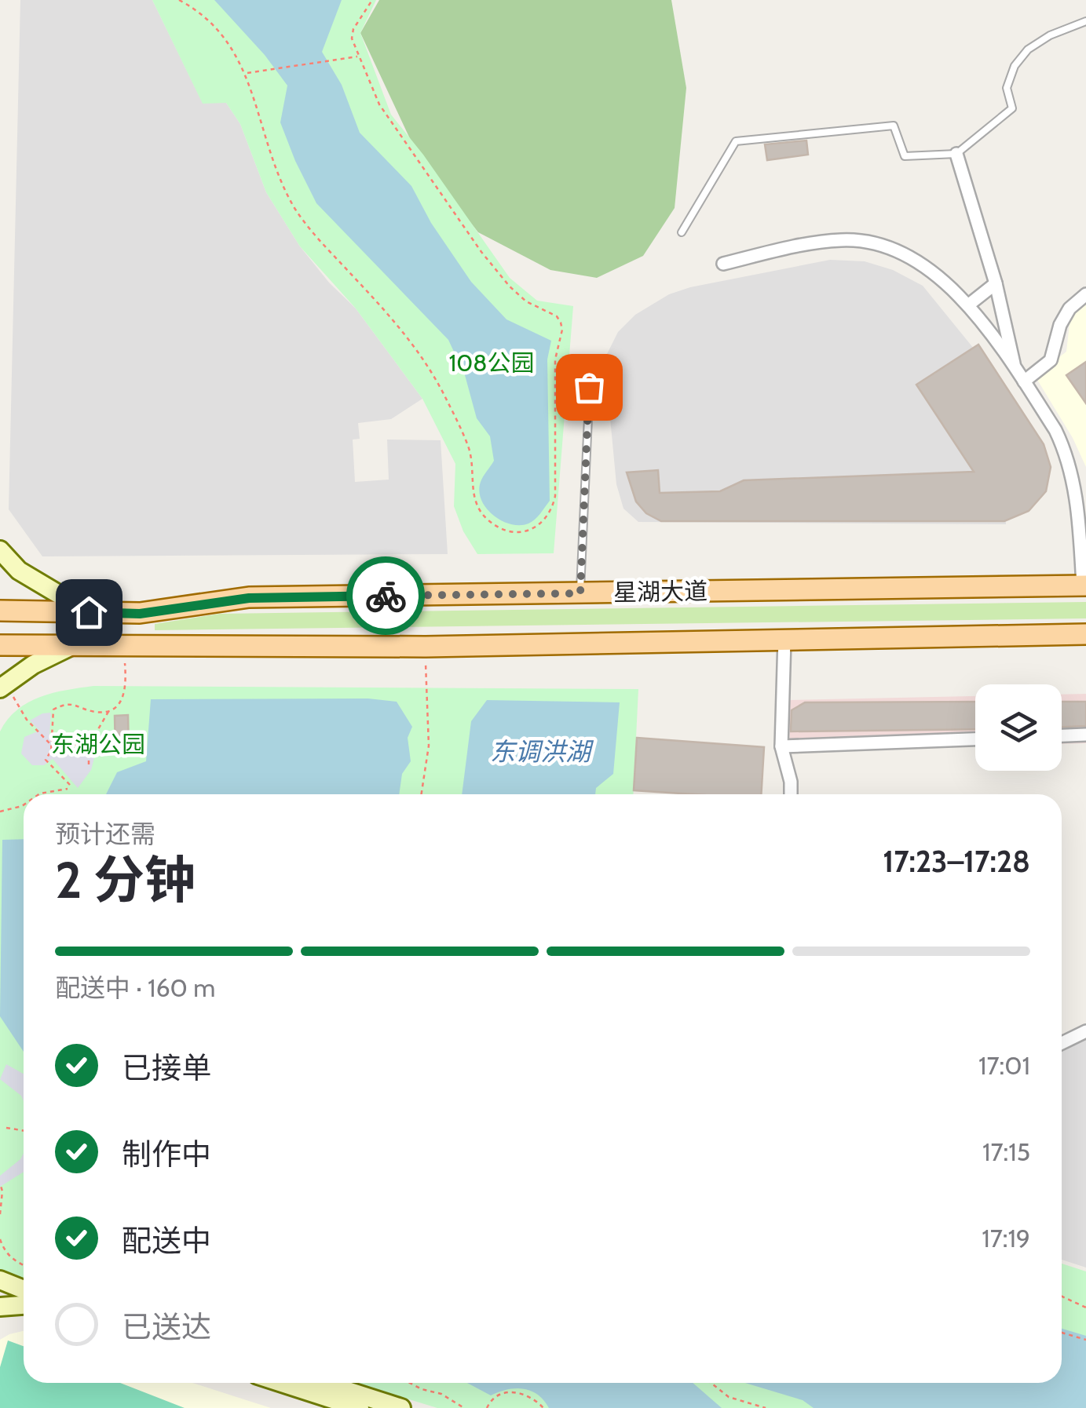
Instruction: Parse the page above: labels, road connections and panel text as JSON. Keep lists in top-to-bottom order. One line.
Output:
{"streets":{"main road":["星湖大道"]},"water":["东调洪湖"],"parks":["108公园","东湖公园"],"page":{"heading":["2 分钟","预计还需","17:23–17:28"],"bar":"配送中 · 160 m","list":[["已接单","17:01"],["制作中","17:15"],["配送中","17:19"],"已送达"]}}
